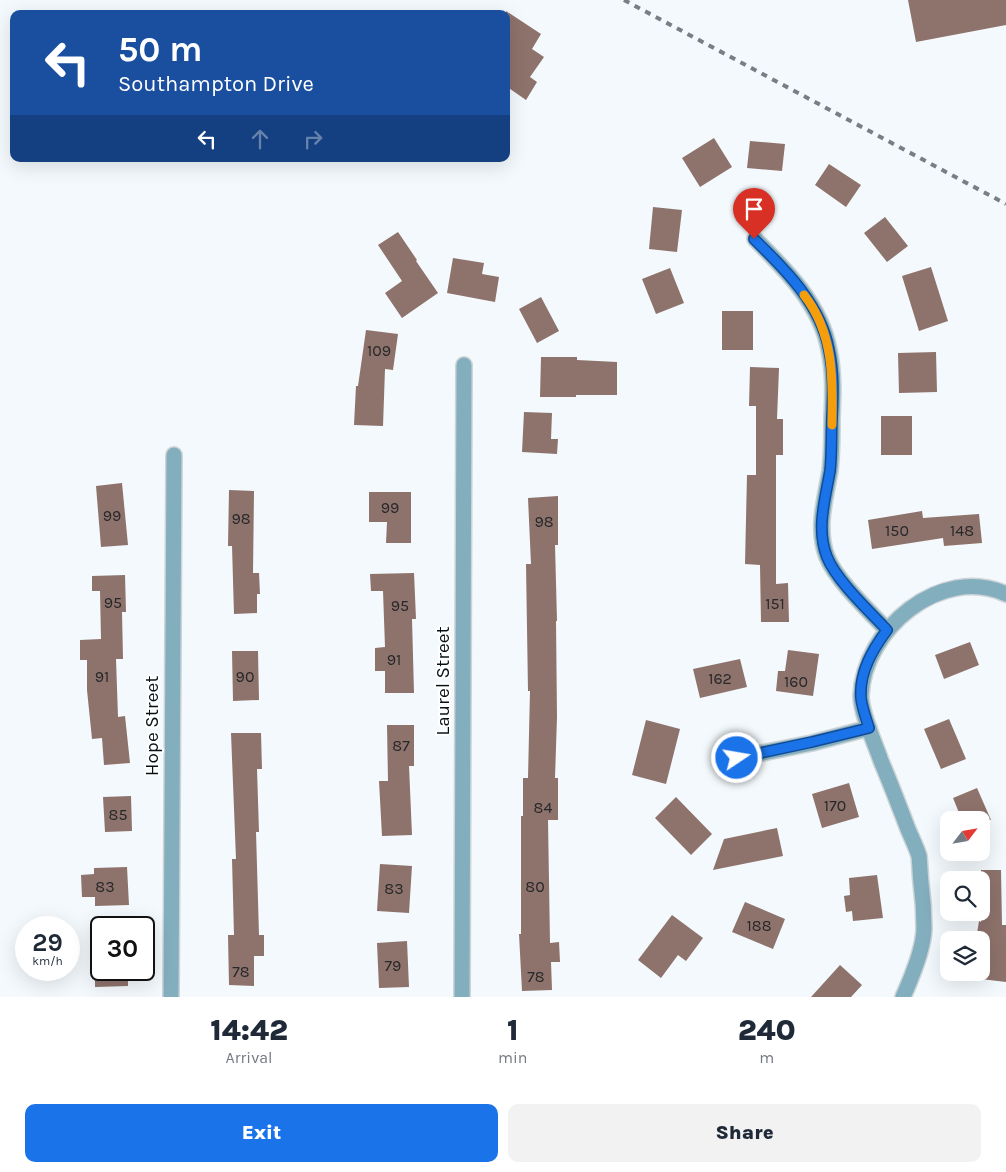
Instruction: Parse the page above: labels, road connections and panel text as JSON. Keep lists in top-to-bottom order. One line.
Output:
{"streets":{"street":["Laurel Street","Hope Street"]},"house_numbers":["109","99","99","98","98","150","148","95","151","95","91","91","90","162","160","87","170","84","85","83","80","83","188","79","78","78"],"north":"top right","page":{"turn":["50 m","Southampton Drive"],"speed":"29 km/h","limit":"30","eta":["14:42","Arrival","1","min","240","m"],"buttons":["Exit","Share"]}}
